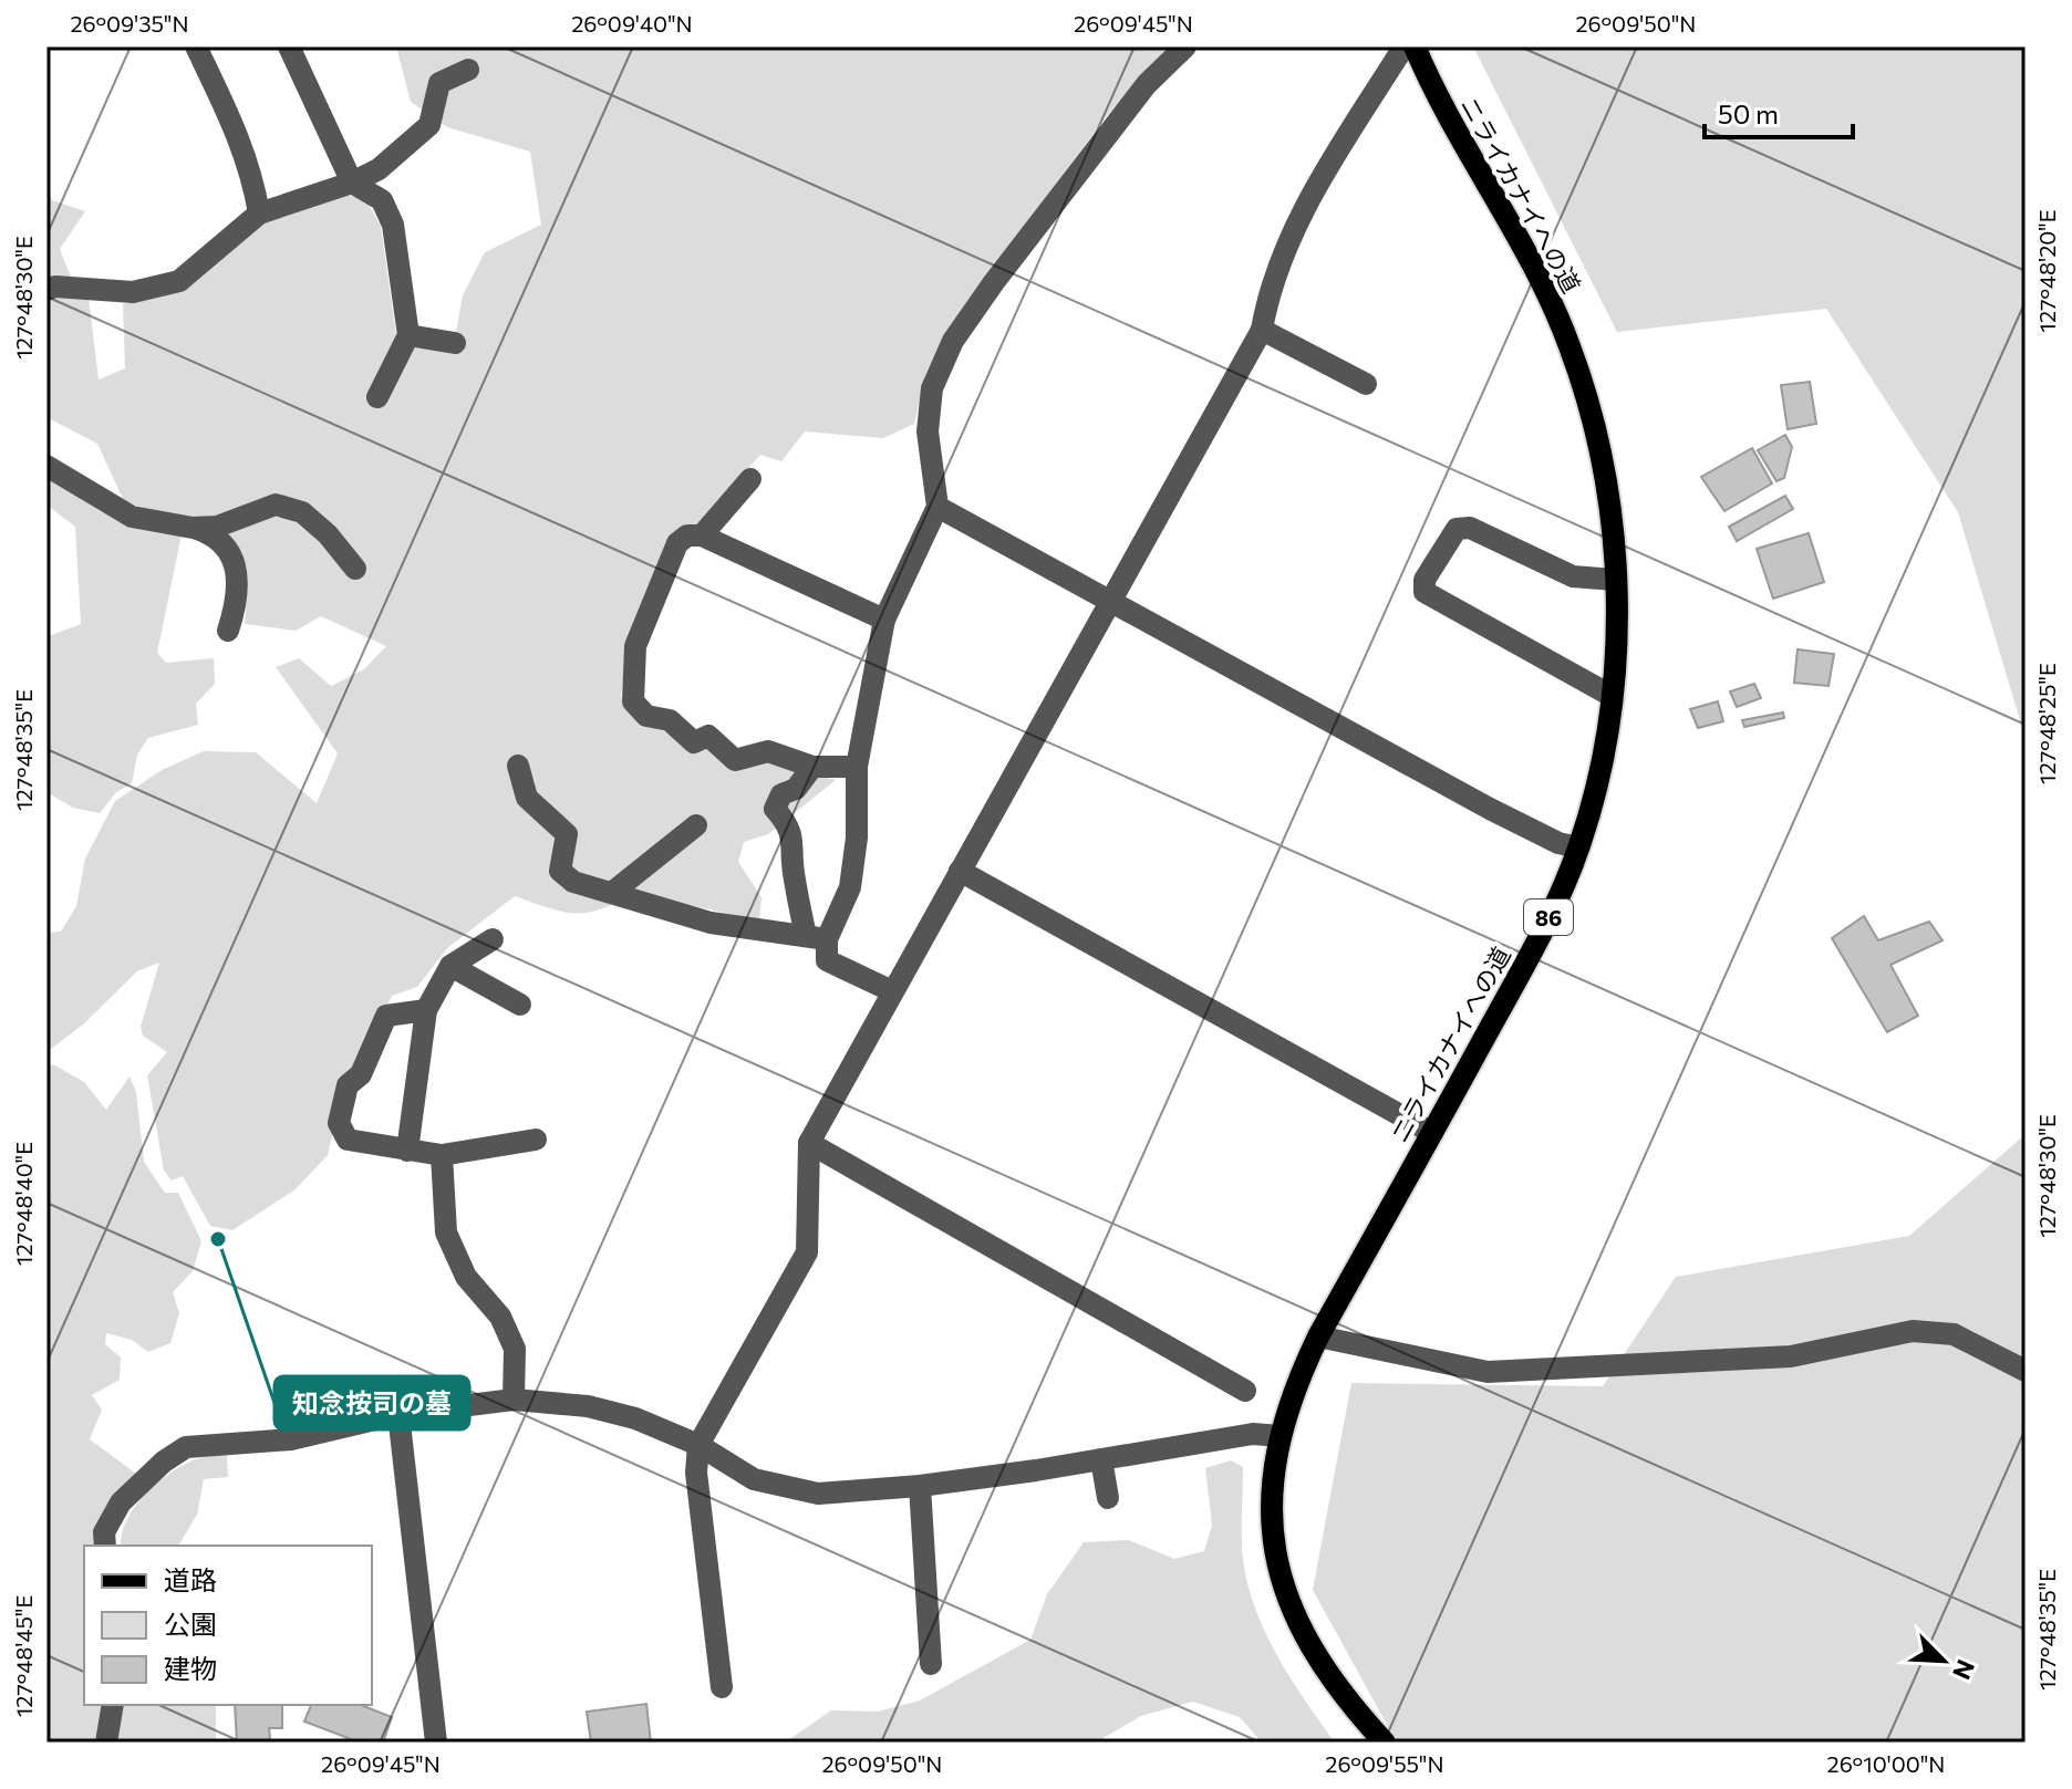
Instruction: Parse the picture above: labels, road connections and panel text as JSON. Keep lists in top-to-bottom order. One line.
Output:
{"streets":{"main road":["ニライカナイへの道","86"]},"places":["知念按司の墓"],"legend":["道路","公園","建物"],"scale_bar":"50 m","north":"bottom right","coordinates":["26°09'35\"N","26°09'40\"N","26°09'45\"N","26°09'50\"N","127°48'20\"E","127°48'30\"E","127°48'25\"E","127°48'35\"E","127°48'40\"E","127°48'45\"E","26°09'55\"N","26°10'00\"N"]}
